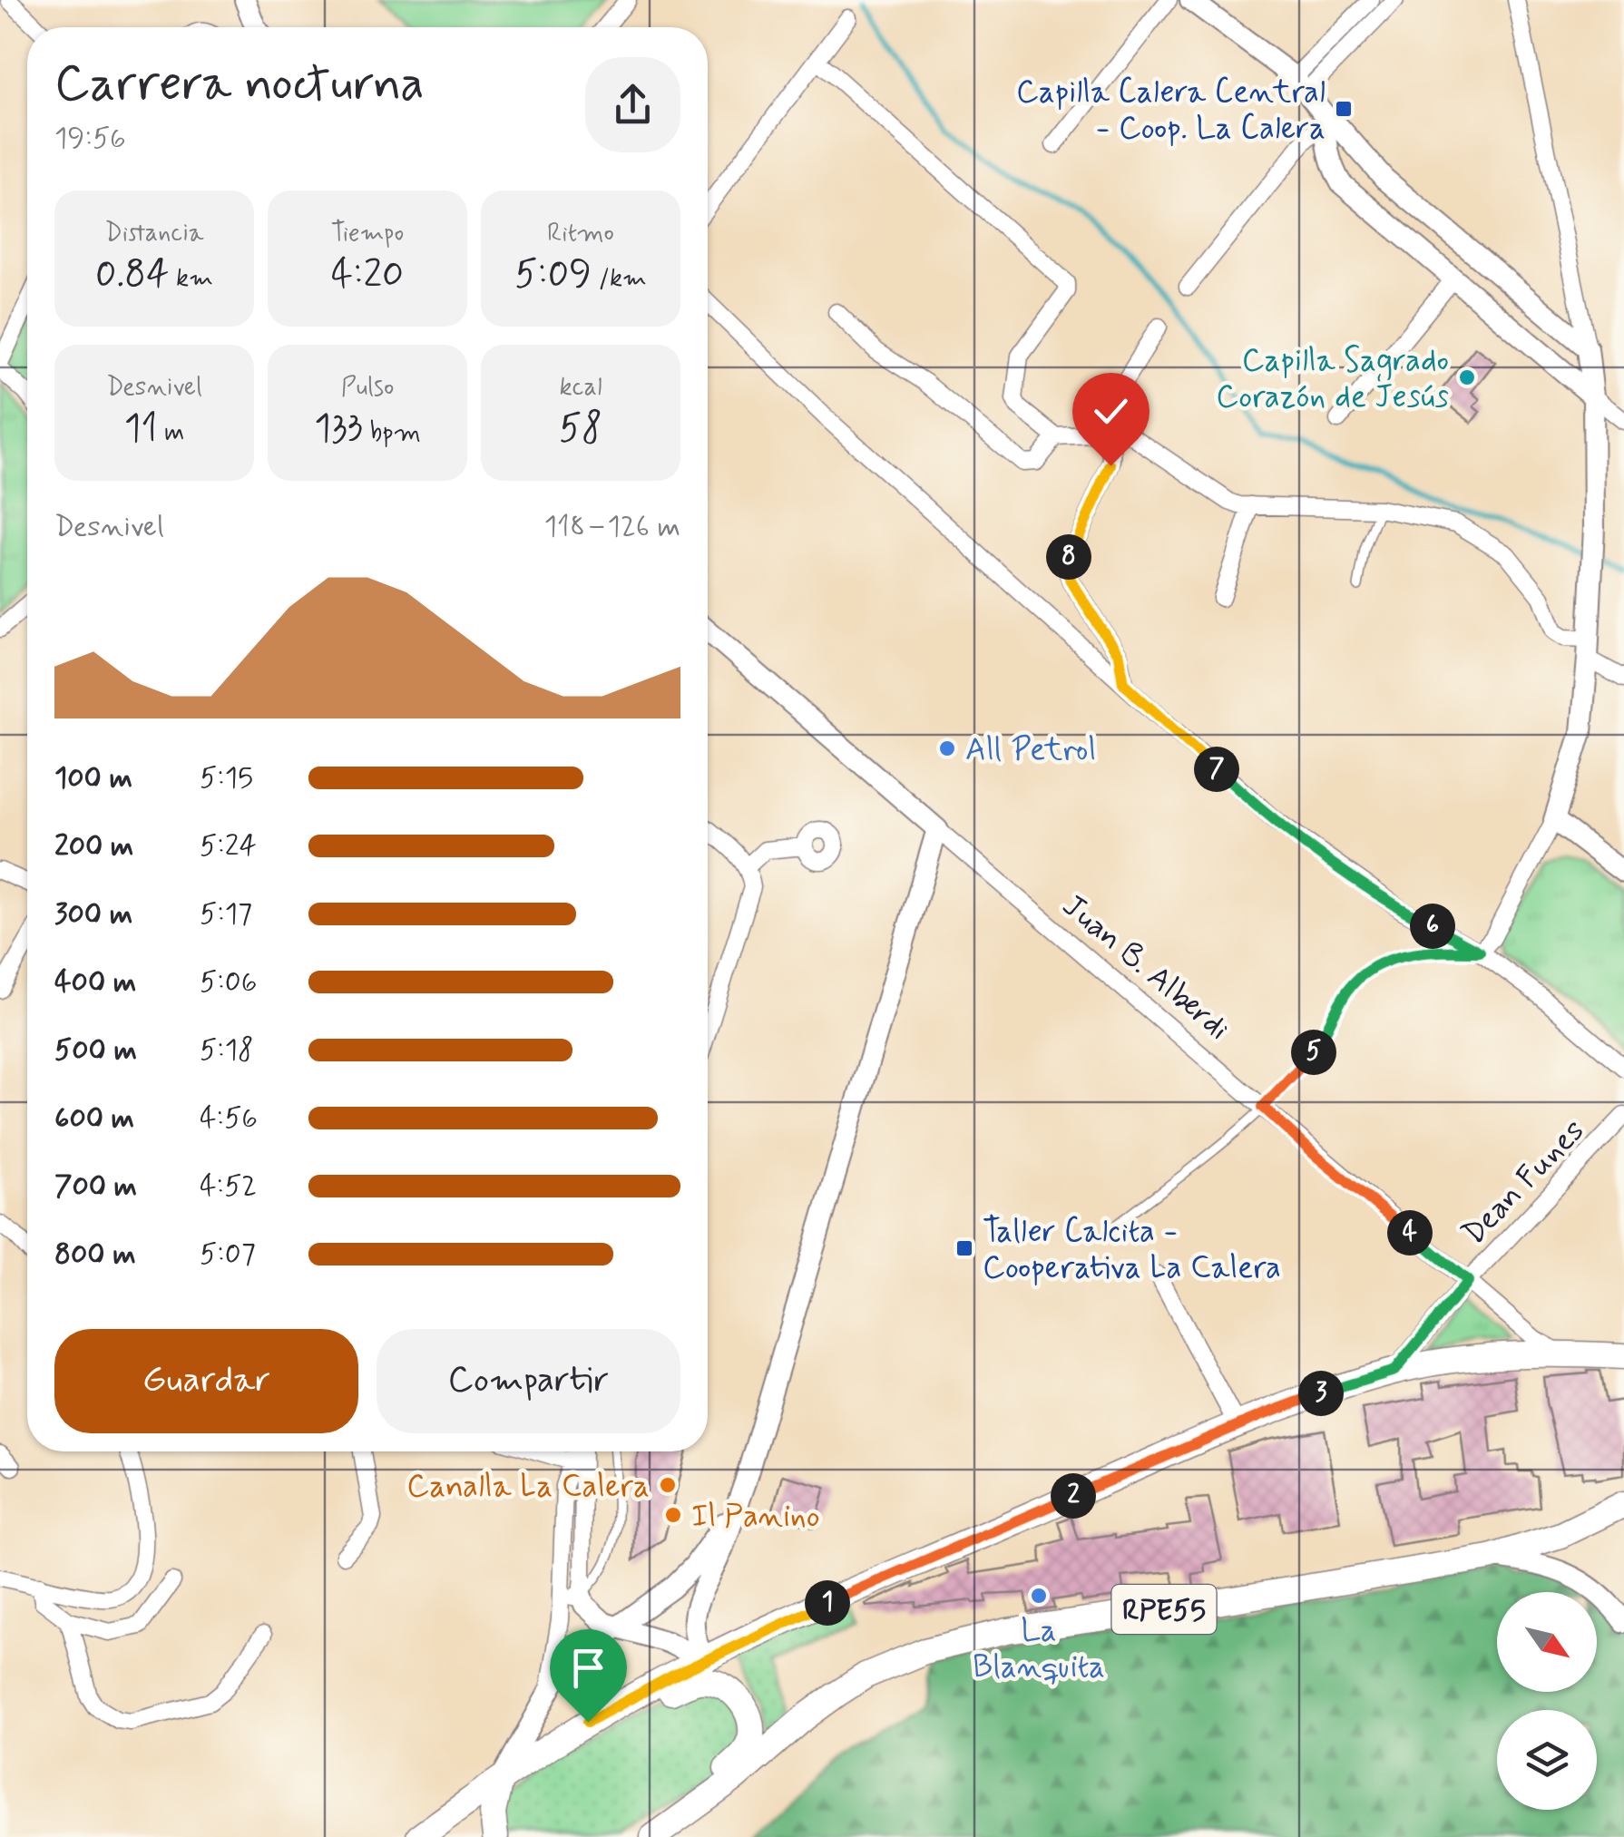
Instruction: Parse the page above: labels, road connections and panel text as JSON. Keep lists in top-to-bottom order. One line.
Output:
{"streets":{"main road":["RPE55"],"street":["Juan B. Alberdi","Dean Funes"]},"crossings":[["Juan B. Alberdi","Dean Funes"]],"places":{"transit":["Capilla Calera Central - Coop. La Calera","Taller Calcita - Cooperativa La Calera"],"other":["Capilla Sagrado Corazón de Jesús","All Petrol","Canalla La Calera","Il Panino","La Blanquita"]},"north":"bottom right","page":{"heading":["Carrera nocturna","19:56"],"stats":[["Distancia","0.84 km"],["Tiempo","4:20"],["Ritmo","5:09 /km"],["Desnivel","11 m"],["Pulso","133 bpm"],["kcal","58"]],"chart":["Desnivel","118–126 m"],"pins":["8","7","6","5","4","3","2","1"],"list":[{"name":"100 m","note":"5:15"},{"name":"200 m","note":"5:24"},{"name":"300 m","note":"5:17"},{"name":"400 m","note":"5:06"},{"name":"500 m","note":"5:18"},{"name":"600 m","note":"4:56"},{"name":"700 m","note":"4:52"},{"name":"800 m","note":"5:07"}],"buttons":["Guardar","Compartir"]}}
